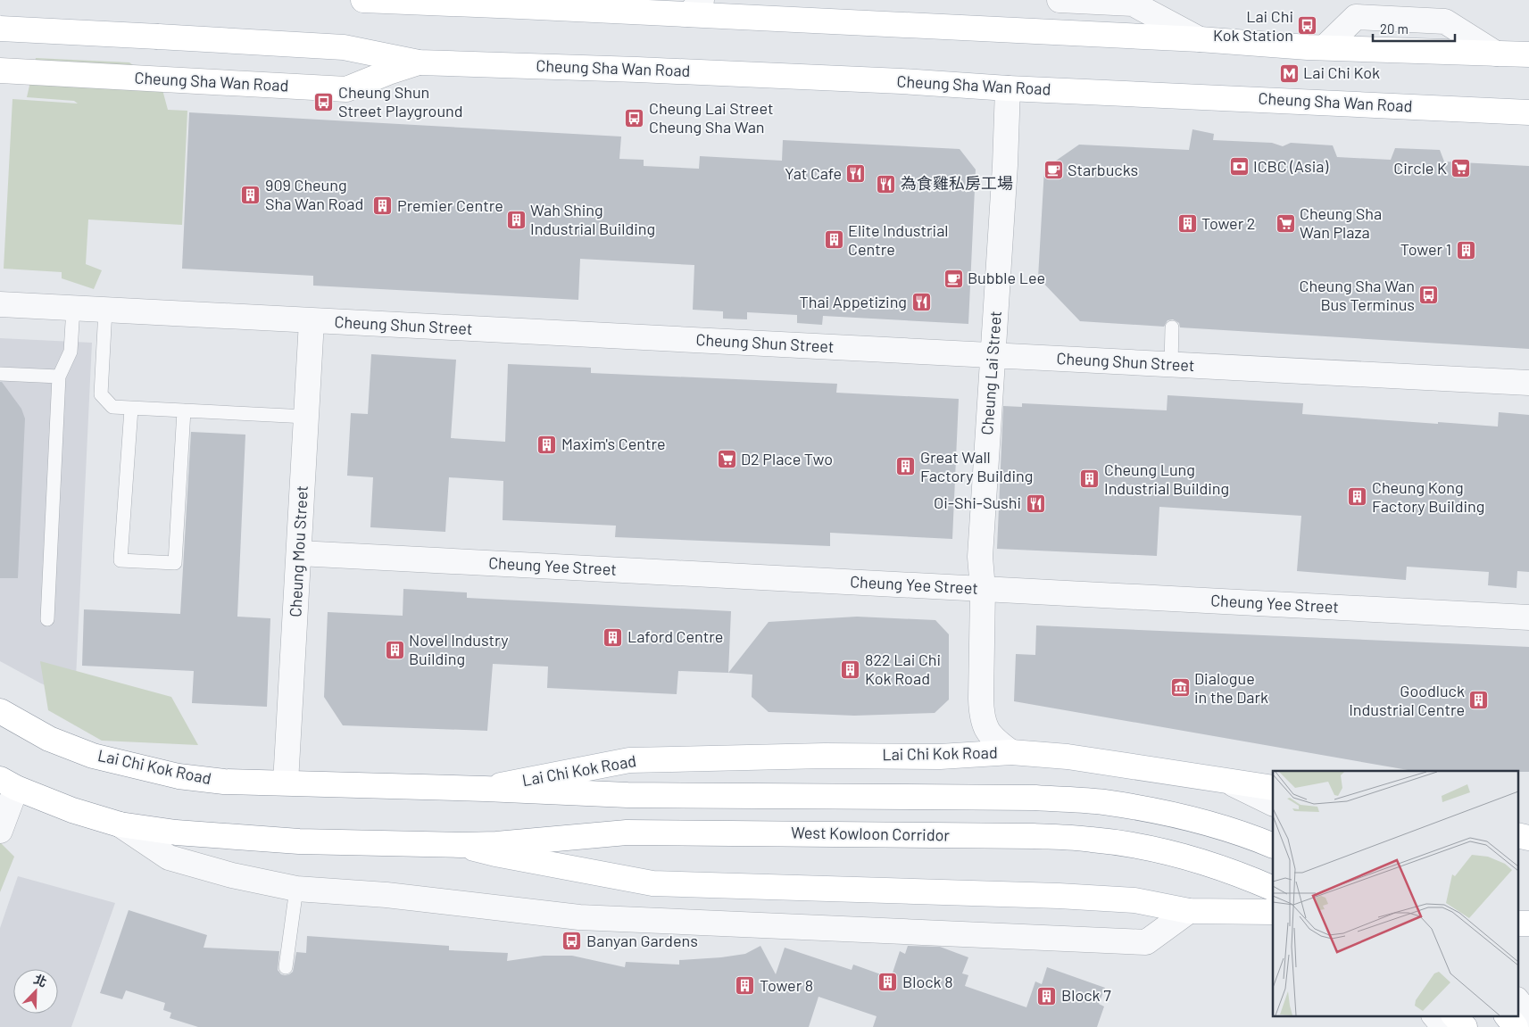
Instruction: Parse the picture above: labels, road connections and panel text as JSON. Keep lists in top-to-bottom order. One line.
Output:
{"streets":{"main road":["Cheung Sha Wan Road","Lai Chi Kok Road","West Kowloon Corridor"],"street":["Cheung Shun Street","Cheung Lai Street","Cheung Mou Street","Cheung Yee Street"]},"crossings":[["Cheung Sha Wan Road","Cheung Lai Street"],["Cheung Shun Street","Cheung Lai Street"],["Cheung Shun Street","Cheung Mou Street"],["Cheung Lai Street","Cheung Yee Street"],["Cheung Lai Street","Lai Chi Kok Road"],["Cheung Mou Street","Cheung Yee Street"],["Cheung Mou Street","Lai Chi Kok Road"]],"places":{"bus stop":["Lai Chi Kok Station","Cheung Shun Street Playground","Cheung Lai Street Cheung Sha Wan","Cheung Sha Wan Bus Terminus","Banyan Gardens"],"metro station":["Lai Chi Kok"],"bank":["ICBC (Asia)"],"supermarket":["Circle K","Cheung Sha Wan Plaza","D2 Place Two"],"cafe":["Starbucks","Bubble Lee"],"restaurant":["Yat Cafe","為食雞私房工場","Thai Appetizing","Oi-Shi-Sushi"],"building":["909 Cheung Sha Wan Road","Premier Centre","Wah Shing Industrial Building","Tower 2","Elite Industrial Centre","Tower 1","Maxim's Centre","Great Wall Factory Building","Cheung Lung Industrial Building","Cheung Kong Factory Building","Laford Centre","Novel Industry Building","822 Lai Chi Kok Road","Goodluck Industrial Centre","Block 8","Tower 8","Block 7"],"museum":["Dialogue in the Dark"]},"scale_bar":"20 m","north":"top right"}
